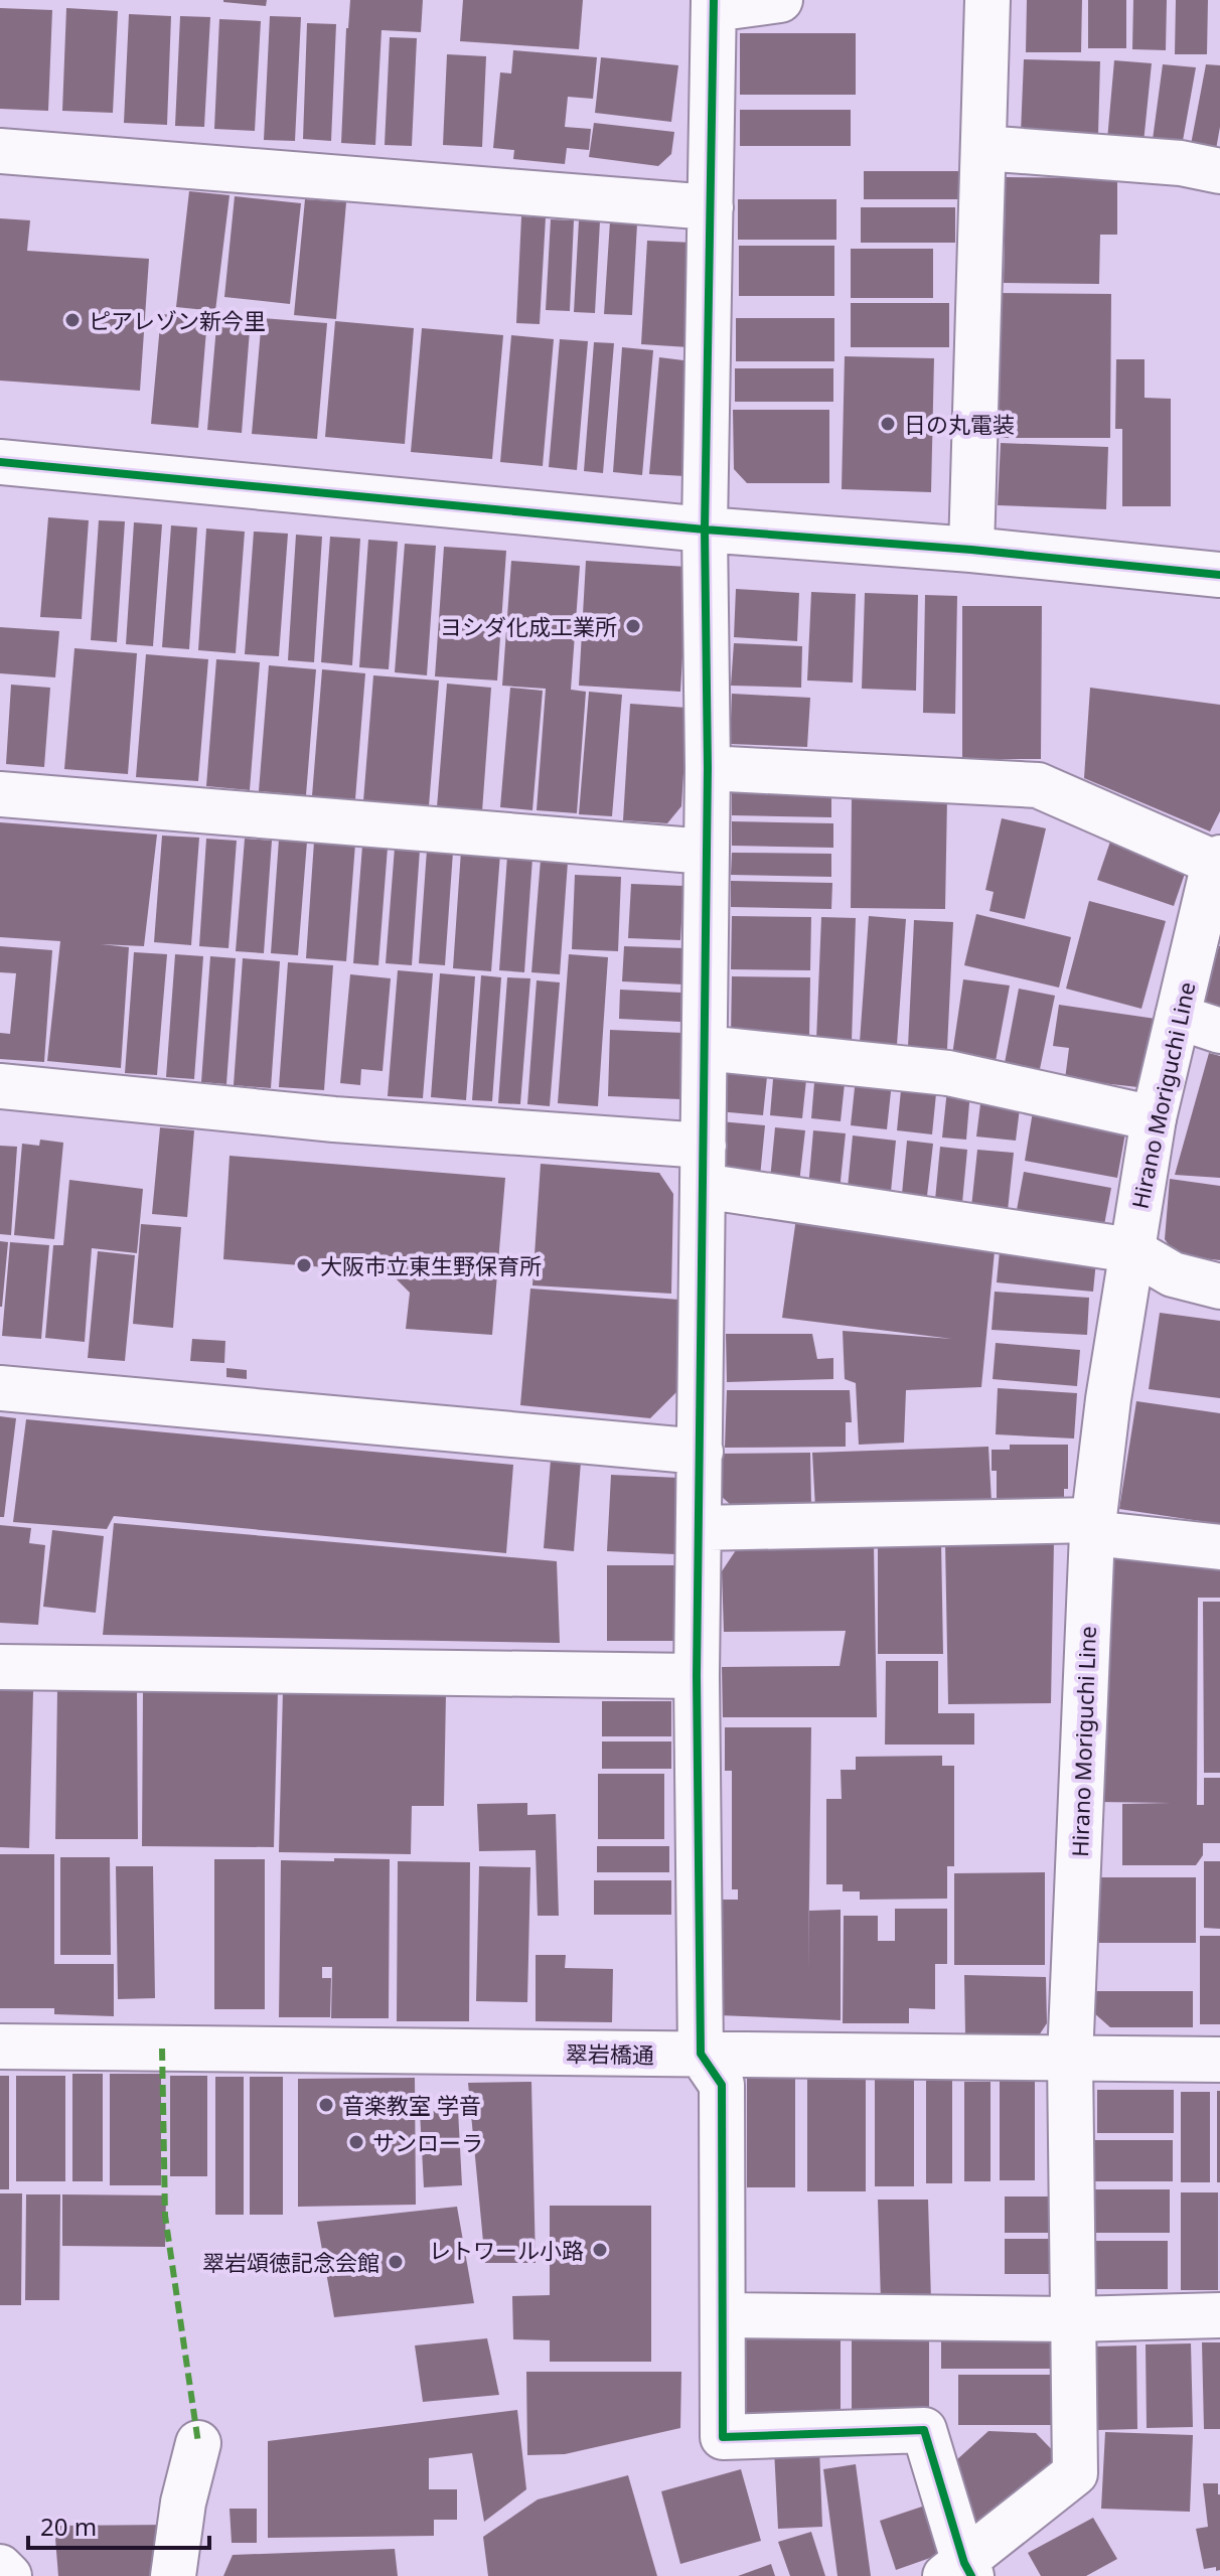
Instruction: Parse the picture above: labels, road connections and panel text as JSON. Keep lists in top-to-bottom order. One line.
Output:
{"streets":{"street":["Hirano Moriguchi Line","翠岩橋通"]},"crossings":[["Hirano Moriguchi Line","翠岩橋通"]],"places":["ピアレゾン新今里","日の丸電装","ヨシダ化成工業所","大阪市立東生野保育所","音楽教室 学音","サンローラ","レトワール小路","翠岩頌徳記念会館"],"scale_bar":"20 m"}
